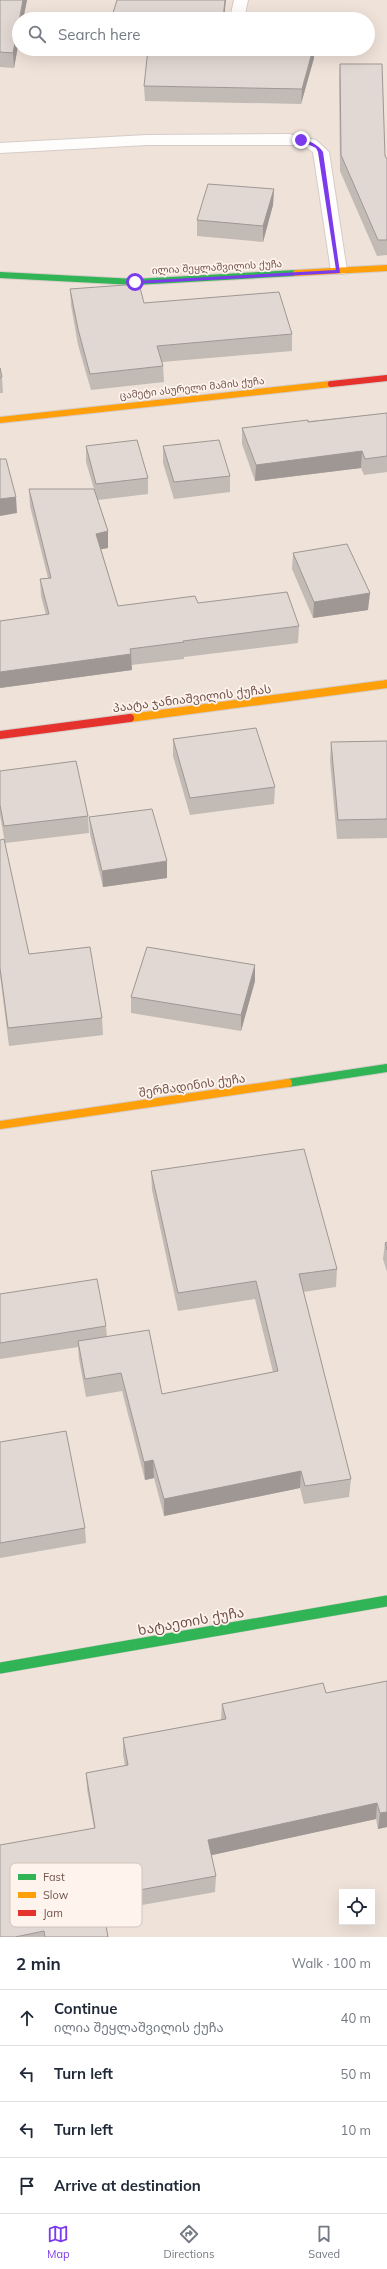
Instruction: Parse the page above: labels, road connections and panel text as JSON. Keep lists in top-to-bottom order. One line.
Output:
{"streets":{"street":["ილია შეყლაშვილის ქუჩა","ცამეტი ასურელი მამის ქუჩა","პაატა ჯანიაშვილის ქუჩას","შერმადინის ქუჩა","ხატაეთის ქუჩა"]},"legend":["Fast","Slow","Jam"],"page":{"search":"Search here","heading":["2 min","Walk · 100 m"],"list":[["Continue","ილია შეყლაშვილის ქუჩა","40 m"],["Turn left","50 m"],["Turn left","10 m"],"Arrive at destination"],"nav":["Map","Directions","Saved"]}}
